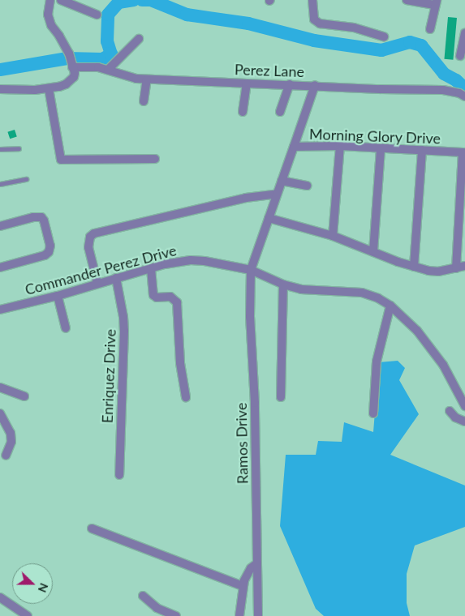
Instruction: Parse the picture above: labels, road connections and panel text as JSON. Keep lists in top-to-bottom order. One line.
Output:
{"streets":{"street":["Perez Lane","Morning Glory Drive","Commander Perez Drive","Enriquez Drive","Ramos Drive"]},"crossings":[["Morning Glory Drive","Commander Perez Drive"],["Morning Glory Drive","Ramos Drive"],["Commander Perez Drive","Enriquez Drive"],["Commander Perez Drive","Ramos Drive"]],"north":"right"}
